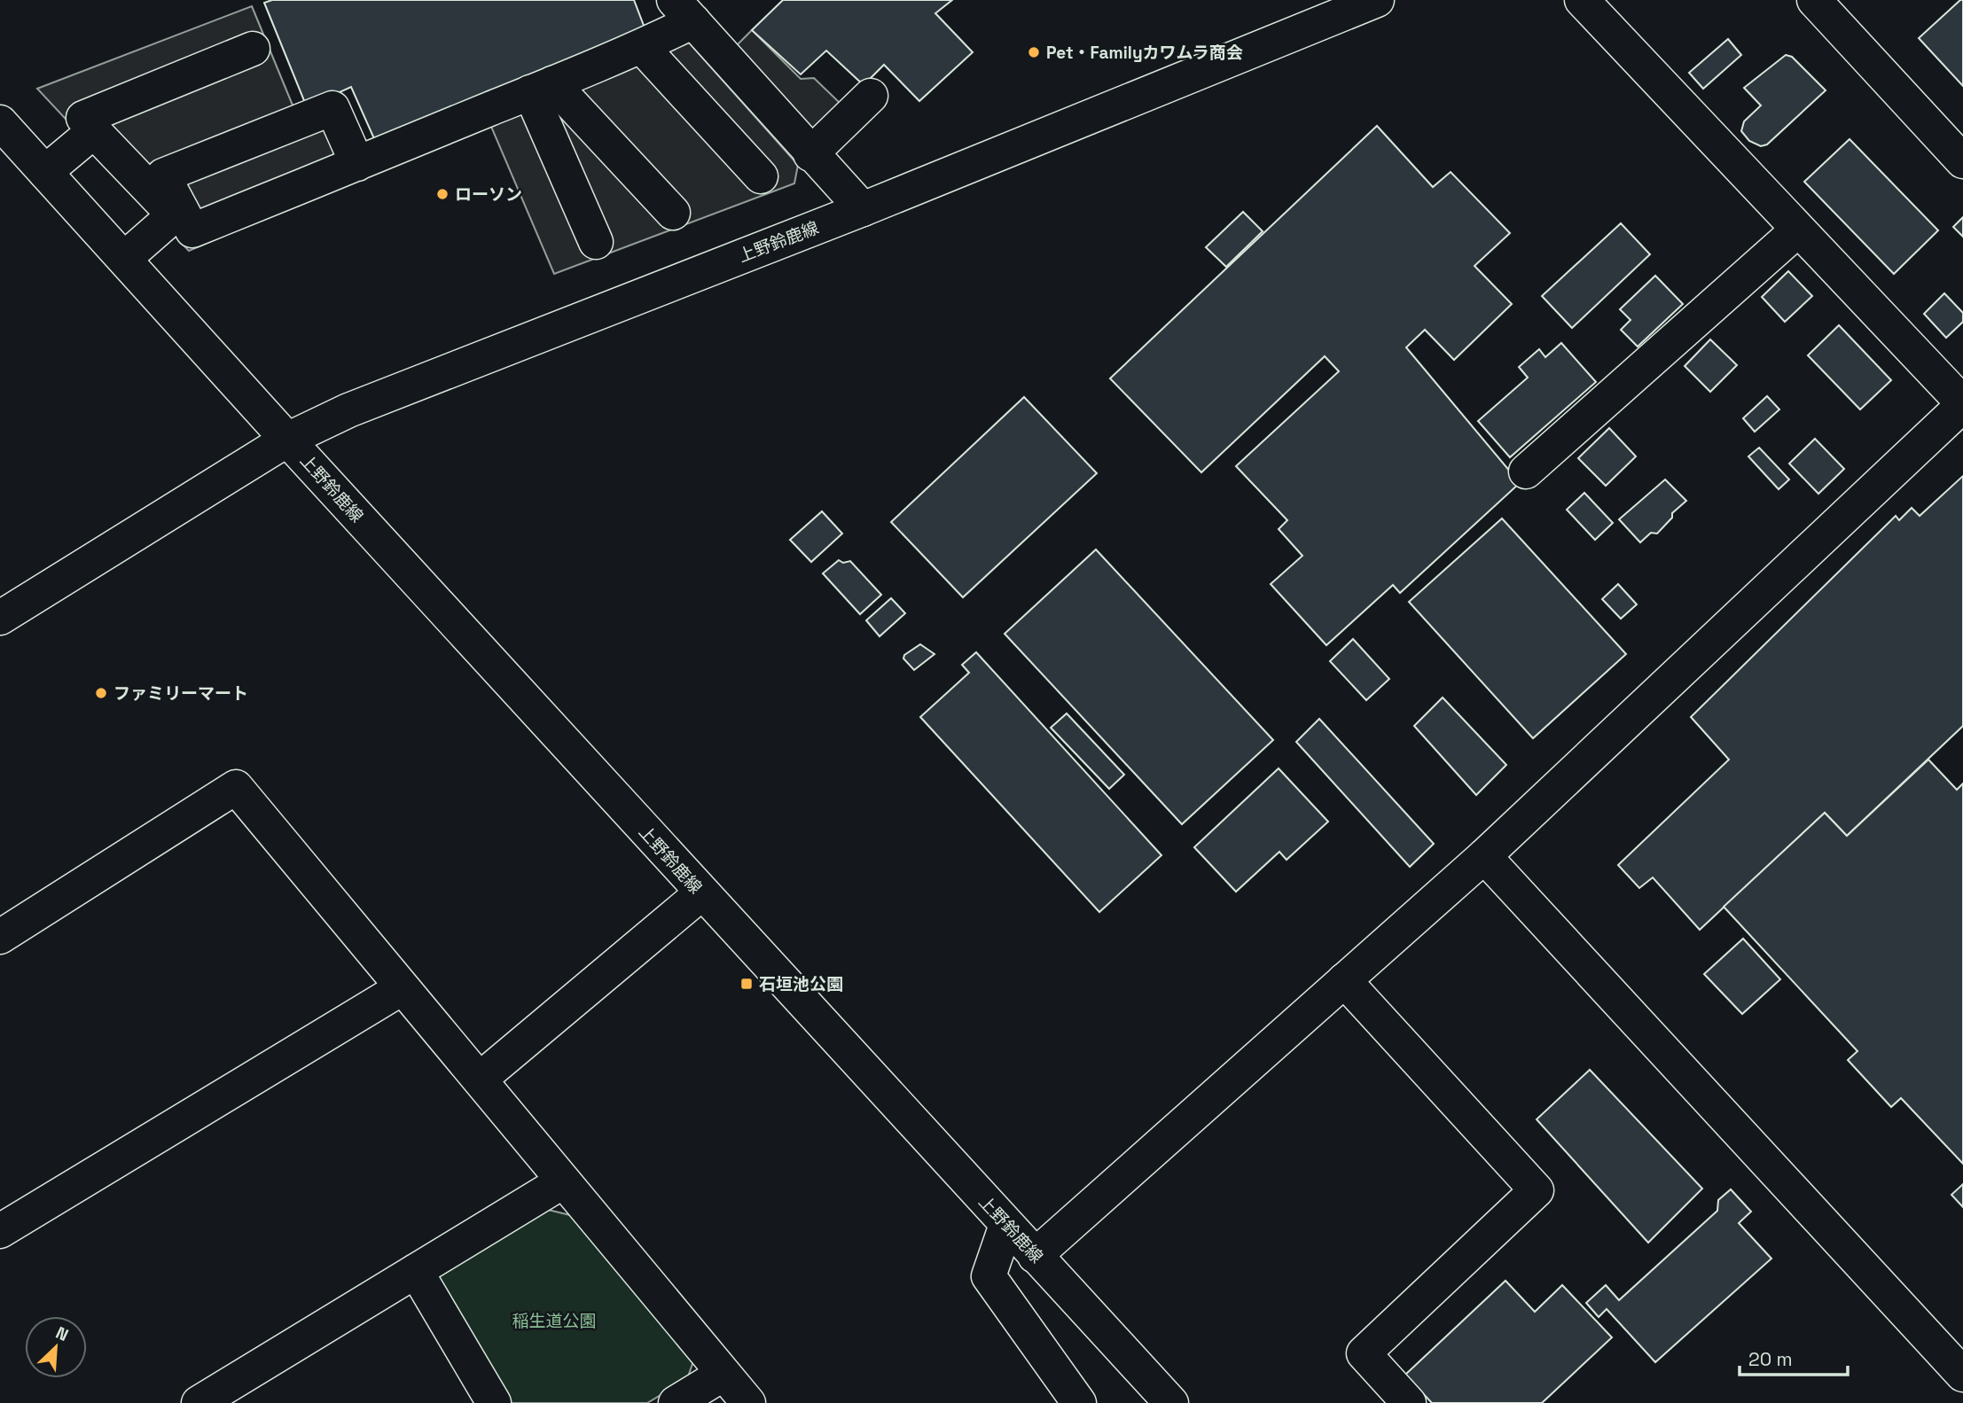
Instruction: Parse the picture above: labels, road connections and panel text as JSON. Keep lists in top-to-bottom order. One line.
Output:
{"streets":{"street":["上野鈴鹿線"]},"parks":["稲生道公園"],"places":{"other":["Pet・Familyカワムラ商会","ローソン","ファミリーマート"],"transit":["石垣池公園"]},"scale_bar":"20 m","north":"top right"}
